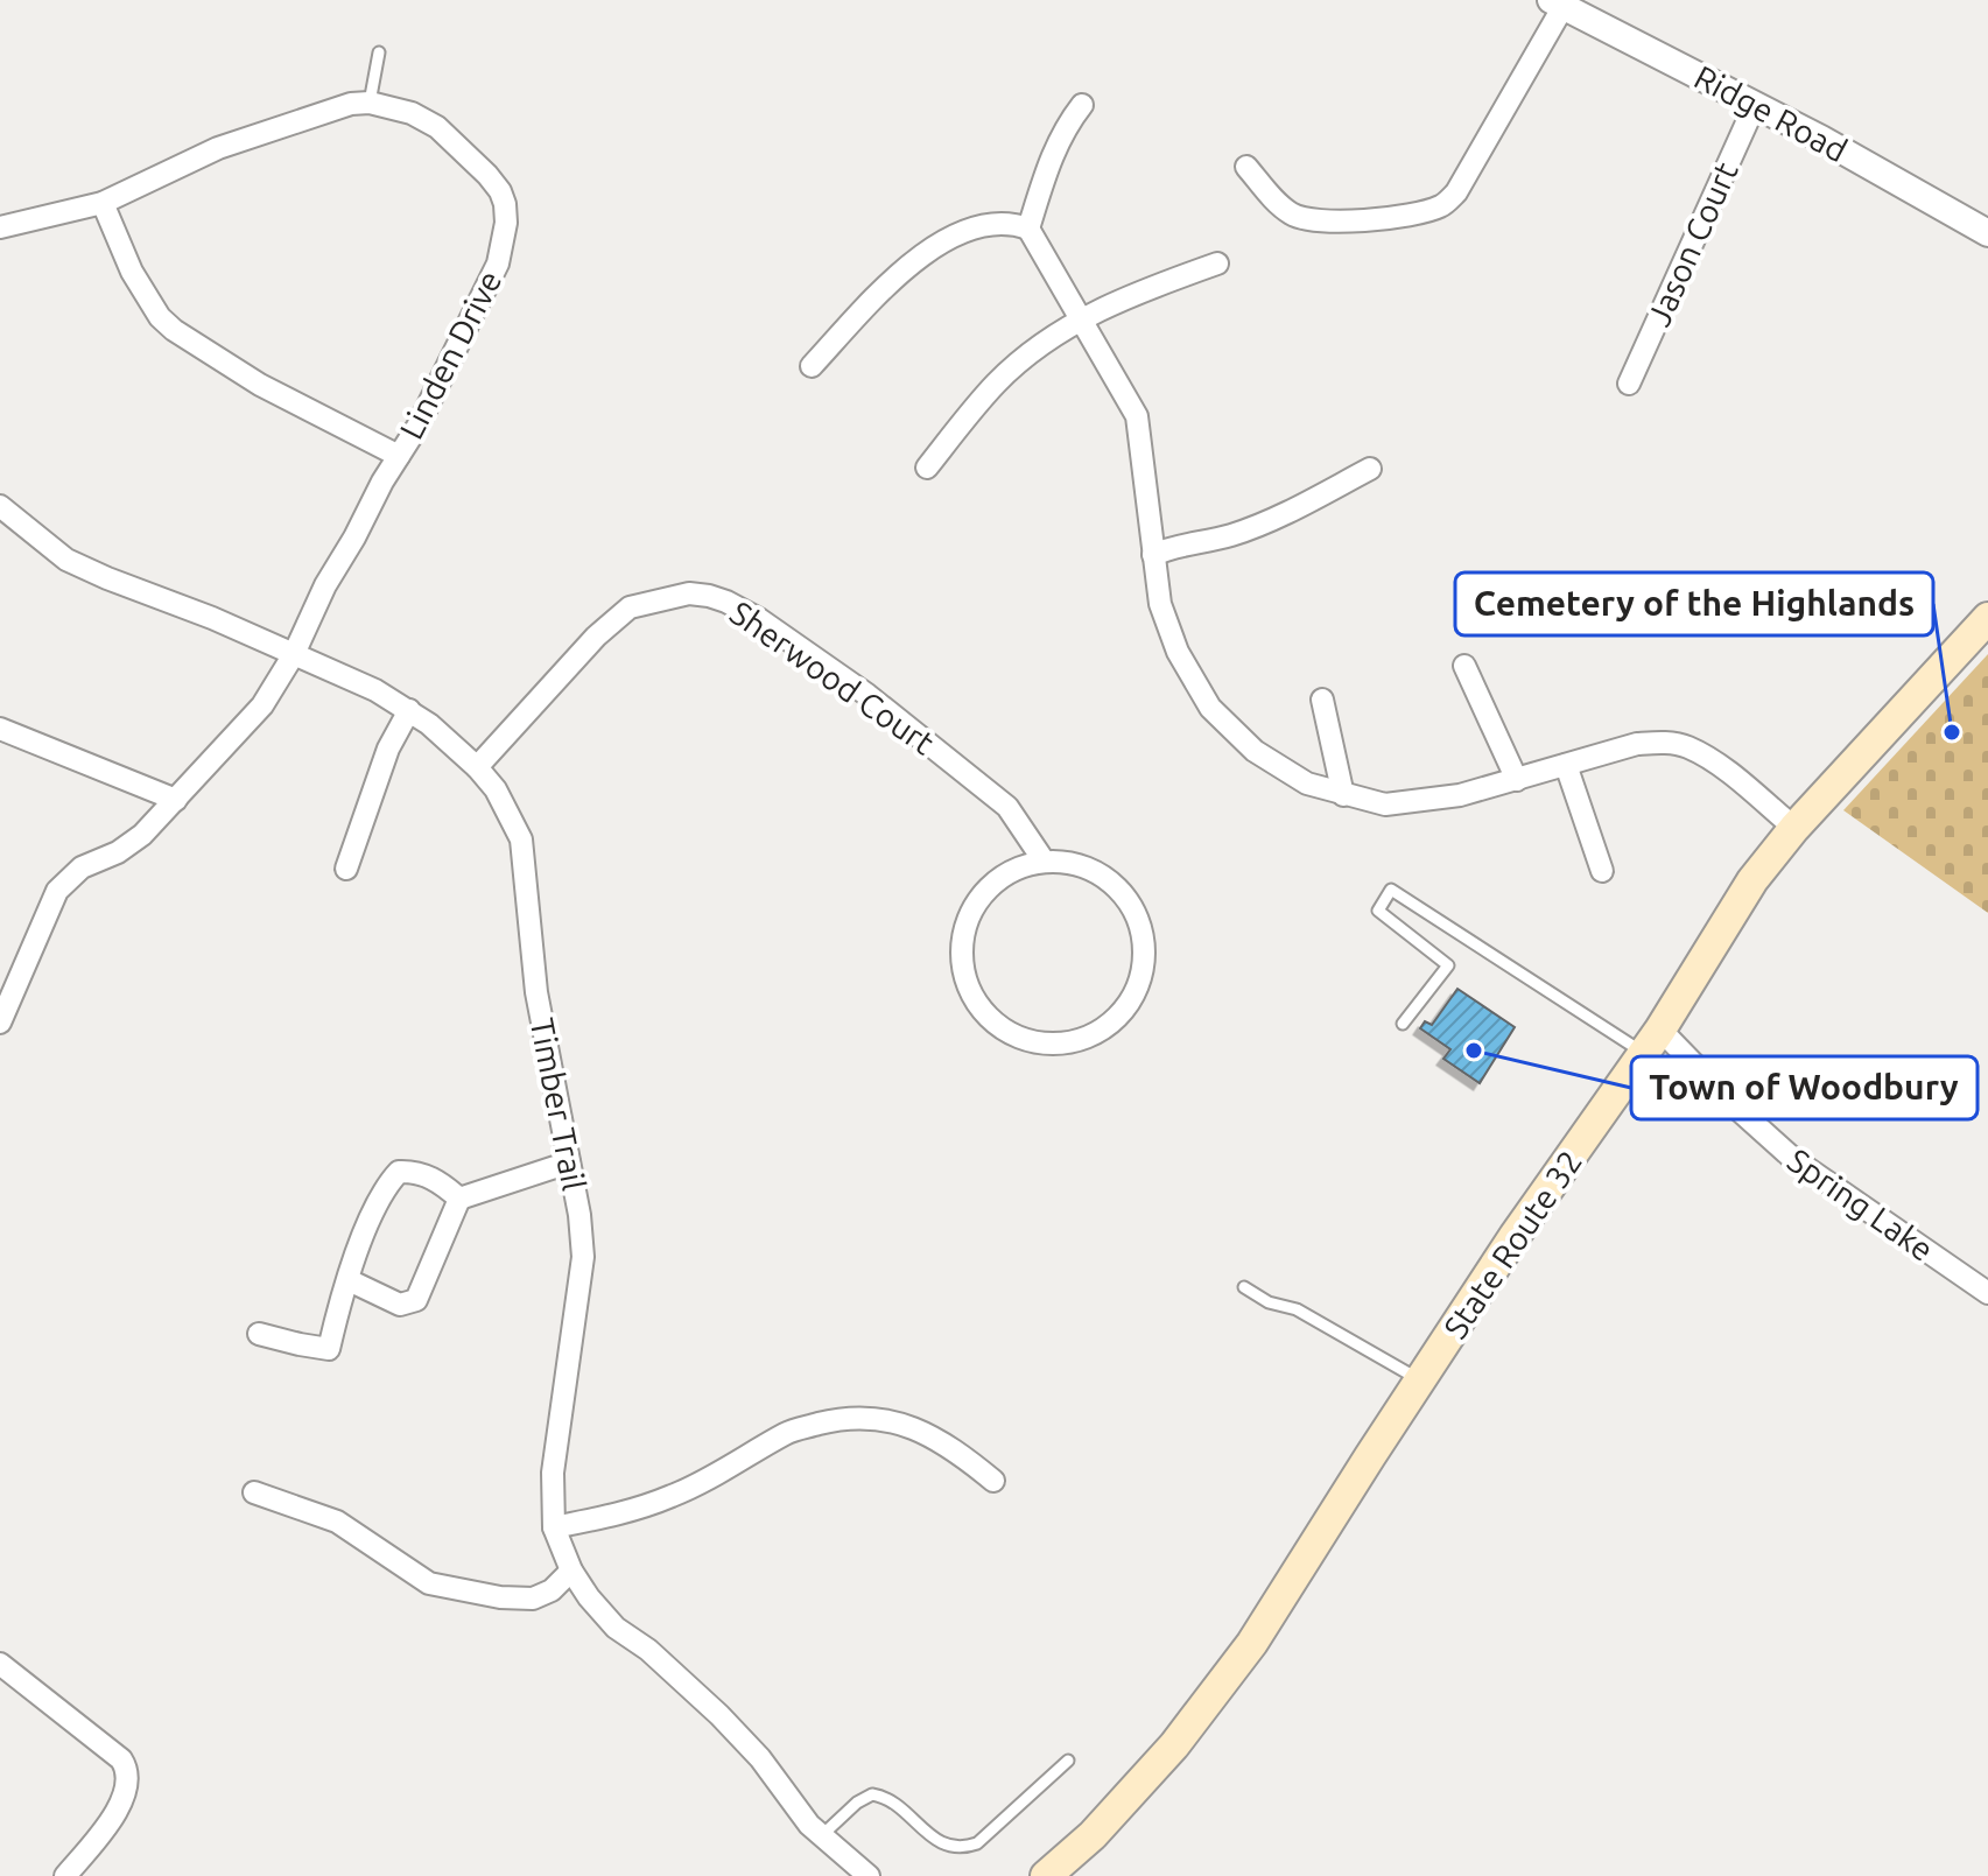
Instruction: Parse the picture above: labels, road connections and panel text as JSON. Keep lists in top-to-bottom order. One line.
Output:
{"streets":{"main road":["State Route 32"],"street":["Ridge Road","Jason Court","Linden Drive","Sherwood Court","Timber Trail","Spring Lake"]},"crossings":[["Ridge Road","Jason Court"],["Linden Drive","Timber Trail"],["Sherwood Court","Timber Trail"],["Spring Lake","State Route 32"]],"places":["Cemetery of the Highlands","Town of Woodbury"]}
